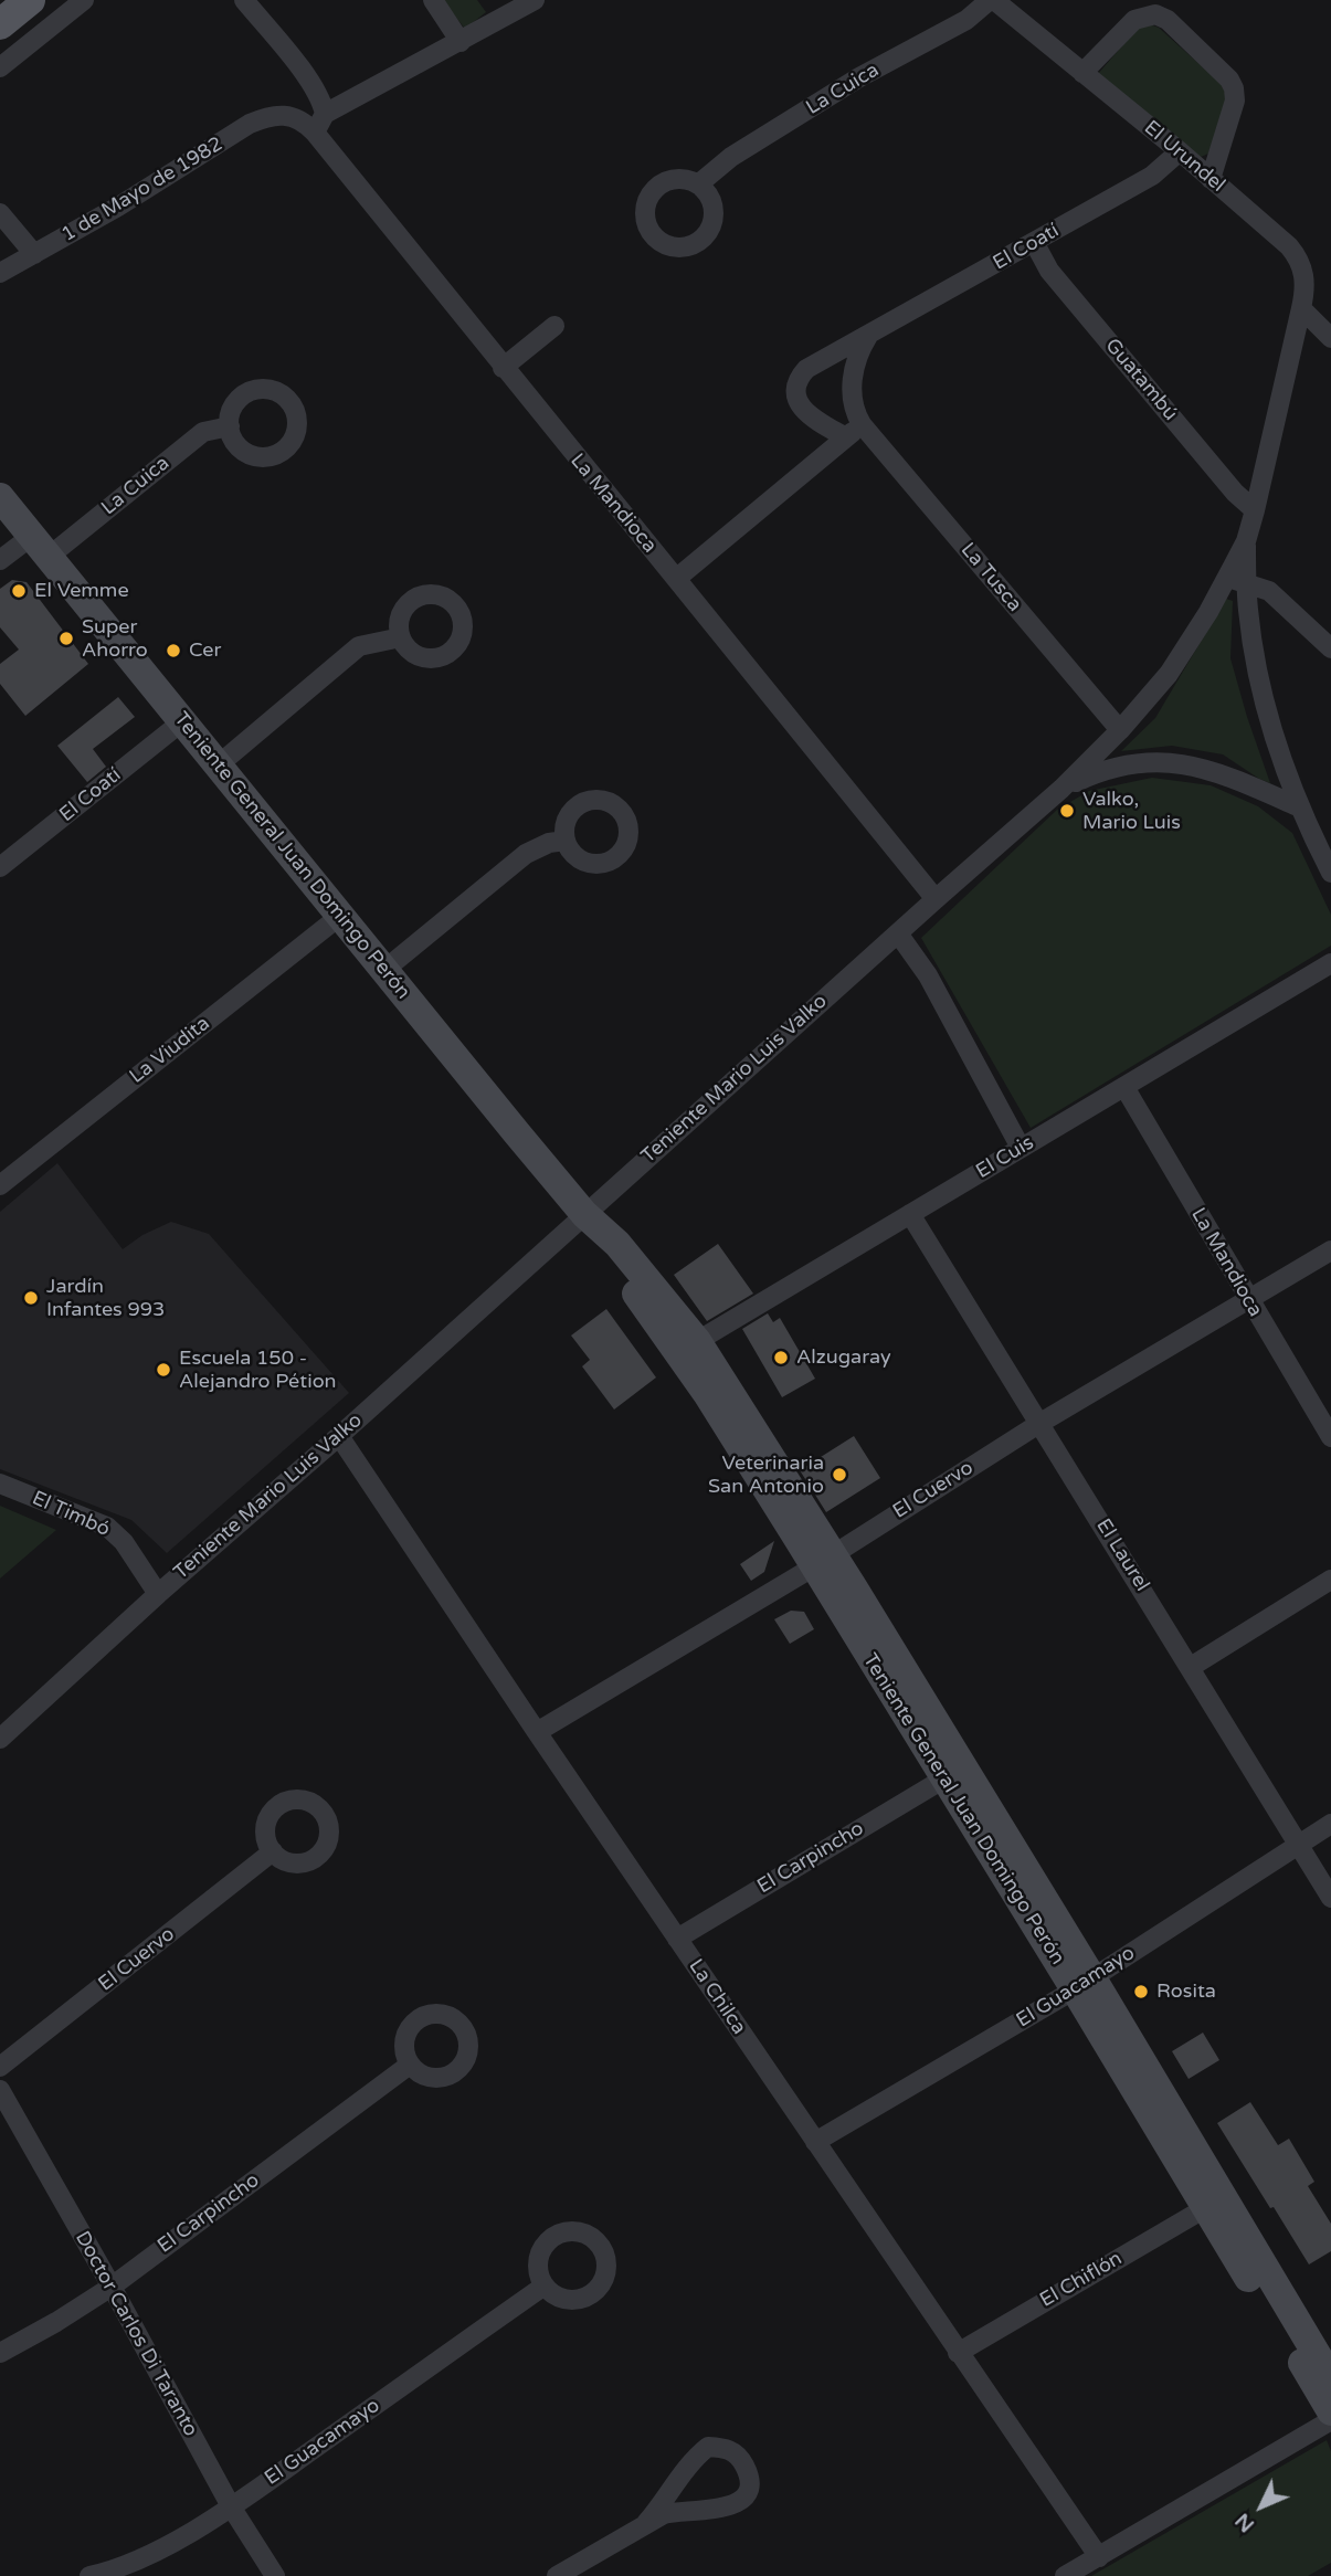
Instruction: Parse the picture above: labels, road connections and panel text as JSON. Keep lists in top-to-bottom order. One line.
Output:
{"streets":{"main road":["Teniente General Juan Domingo Perón"],"street":["La Cuica","El Urundel","1 de Mayo de 1982","El Coatí","Guatambú","La Mandioca","La Tusca","La Viudita","Teniente Mario Luis Valko","El Cuis","El Cuervo","El Timbó","El Laurel","El Carpincho","El Guacamayo","La Chilca","El Chiflón","Doctor Carlos Di Taranto"]},"crossings":[["La Cuica","El Urundel"],["La Cuica","Teniente General Juan Domingo Perón"],["El Urundel","El Coatí"],["El Urundel","Teniente Mario Luis Valko"],["1 de Mayo de 1982","La Mandioca"],["El Coatí","Guatambú"],["El Coatí","Teniente General Juan Domingo Perón"],["Guatambú","Teniente Mario Luis Valko"],["La Mandioca","Teniente Mario Luis Valko"],["La Mandioca","El Cuis"],["La Mandioca","El Cuervo"],["La Tusca","Teniente Mario Luis Valko"],["Teniente General Juan Domingo Perón","La Viudita"],["Teniente General Juan Domingo Perón","Teniente Mario Luis Valko"],["Teniente General Juan Domingo Perón","El Cuis"],["Teniente General Juan Domingo Perón","El Cuervo"],["Teniente General Juan Domingo Perón","El Carpincho"],["Teniente General Juan Domingo Perón","El Guacamayo"],["Teniente General Juan Domingo Perón","El Chiflón"],["Teniente Mario Luis Valko","El Timbó"],["Teniente Mario Luis Valko","La Chilca"],["El Cuis","El Laurel"],["El Cuervo","El Laurel"],["El Cuervo","La Chilca"],["El Laurel","El Guacamayo"],["El Carpincho","La Chilca"],["El Carpincho","Doctor Carlos Di Taranto"],["El Guacamayo","La Chilca"],["El Guacamayo","Doctor Carlos Di Taranto"],["La Chilca","El Chiflón"]],"places":["El Vemme","Super Ahorro","Cer","Valko, Mario Luis","Jardín Infantes 993","Alzugaray","Escuela 150 - Alejandro Pétion","Veterinaria San Antonio","Rosita"],"north":"bottom left"}
